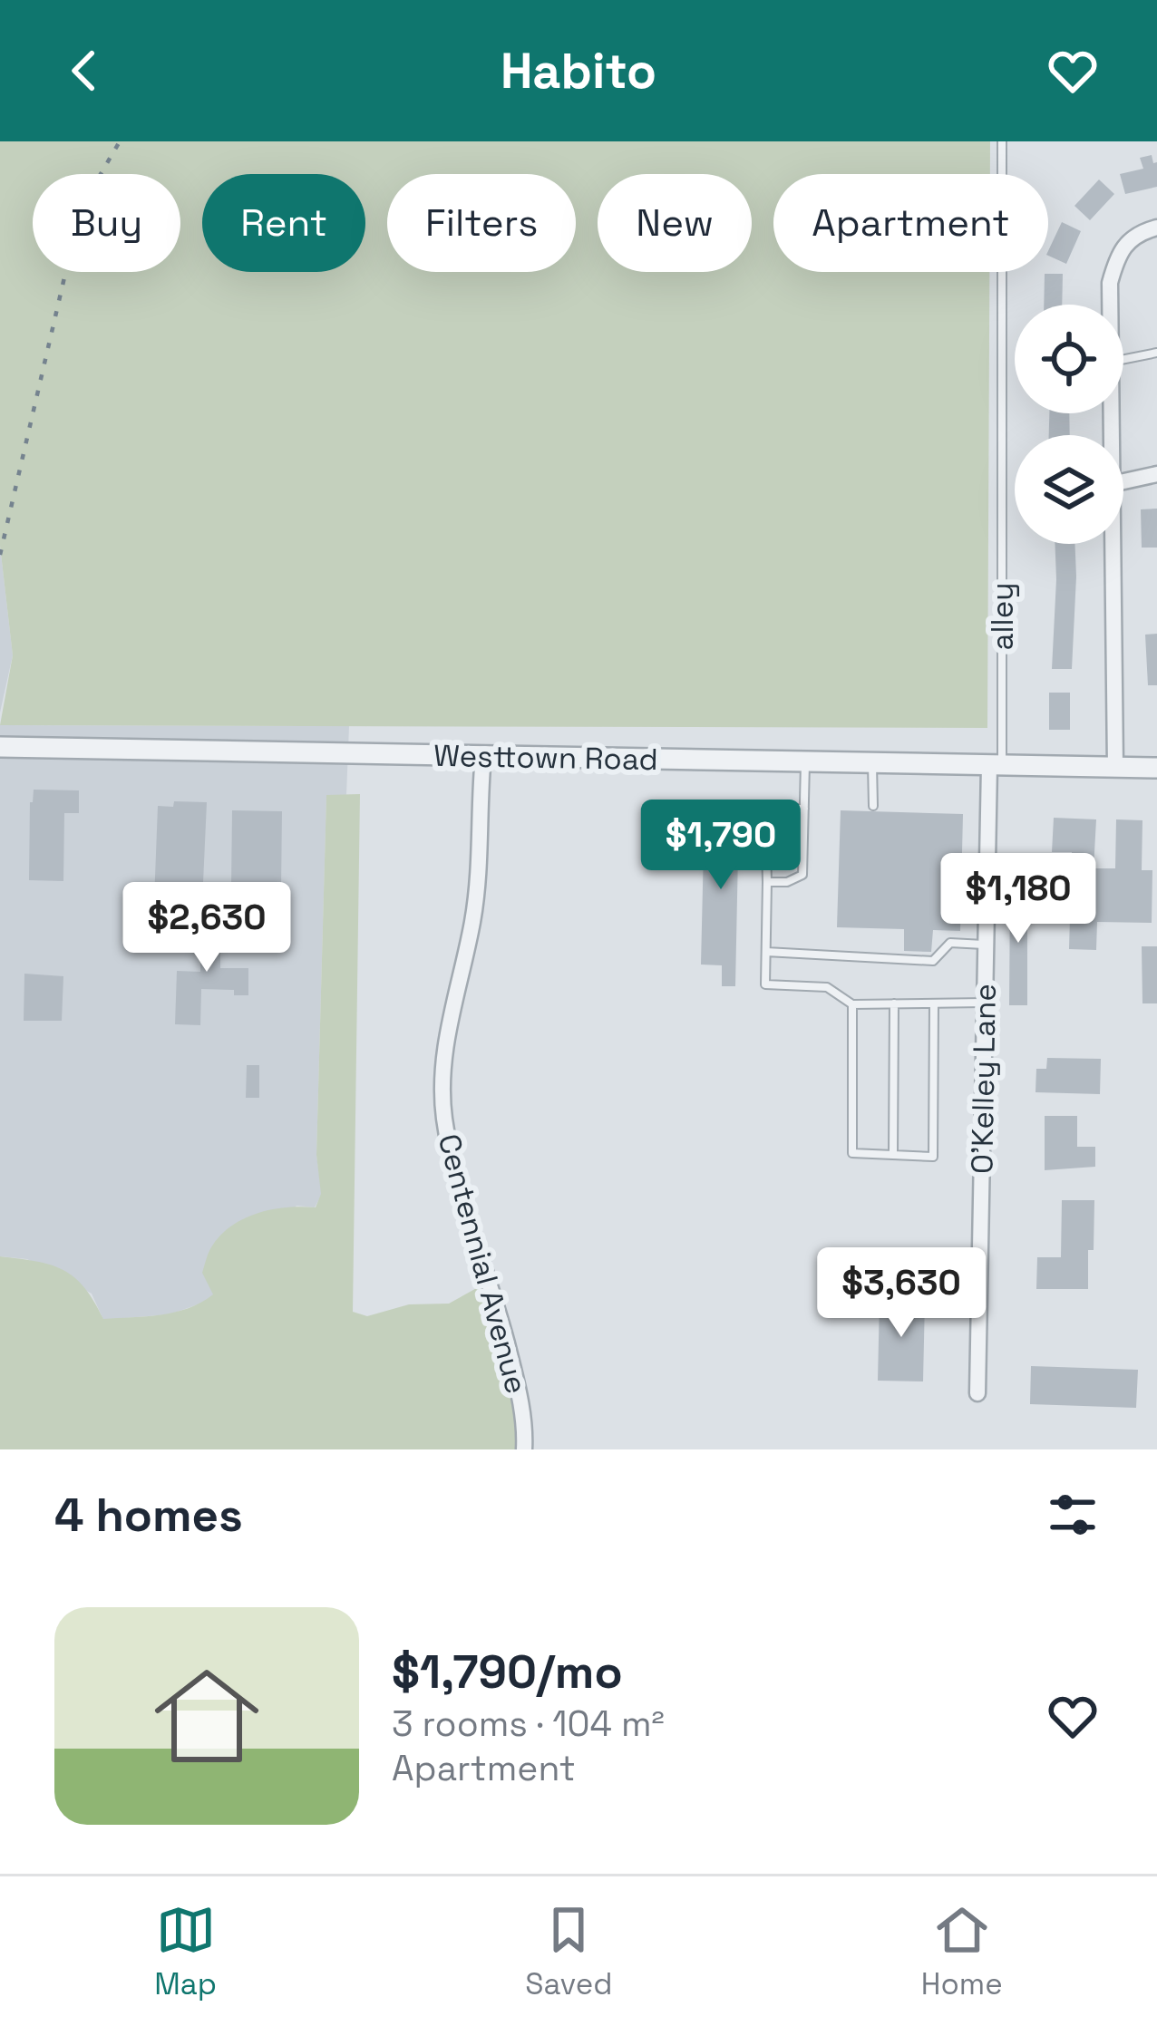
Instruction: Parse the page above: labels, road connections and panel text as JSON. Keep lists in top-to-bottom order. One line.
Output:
{"streets":{"street":["Westtown Road","O'Kelley Lane","Centennial Avenue"],"lane":["alley"]},"crossings":[["alley","Westtown Road"],["alley","O'Kelley Lane"],["Westtown Road","O'Kelley Lane"],["Westtown Road","Centennial Avenue"]],"page":{"header":"Habito","chip":["Buy","Rent","Filters","New","Apartment"],"price":["$1,790","$1,180","$2,630","$3,630"],"heading":"4 homes","list":[{"name":"$1,790/mo","note":"3 rooms · 104 m² · Apartment"}],"tabs":["Map","Saved","Home"]}}
